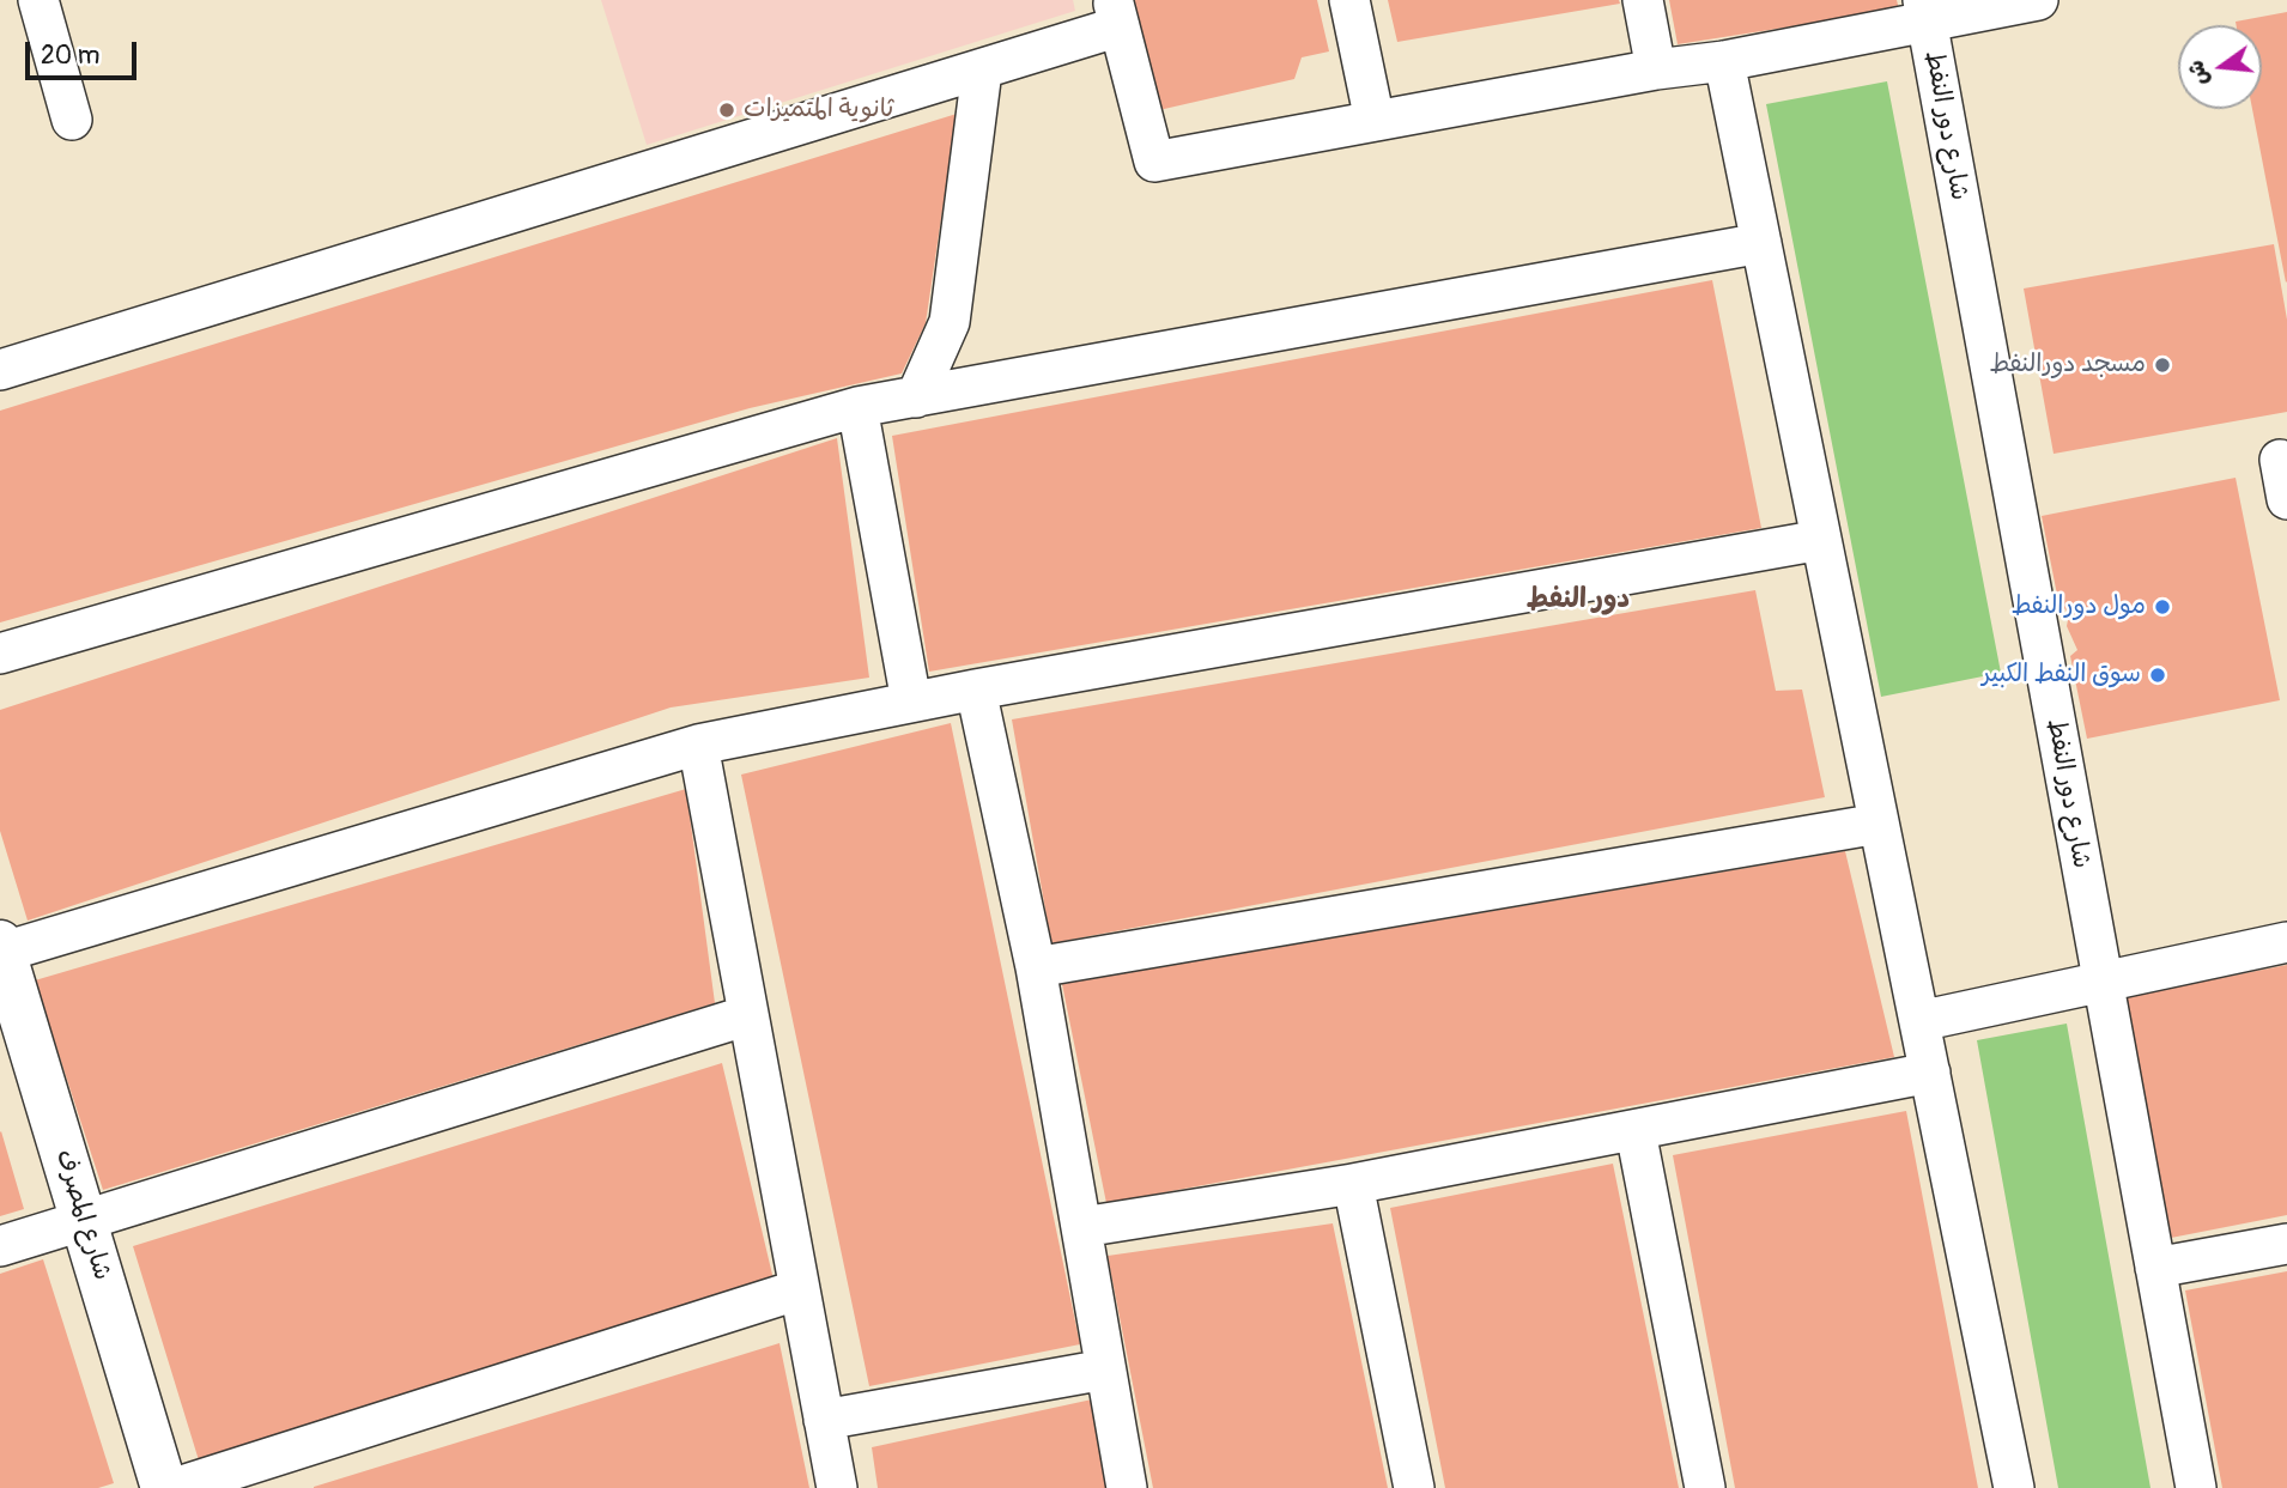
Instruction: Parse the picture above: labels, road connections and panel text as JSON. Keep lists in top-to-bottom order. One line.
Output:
{"streets":{"main road":["شارع المصرف"],"street":["شارع دور النفط"]},"districts":["دور النفط"],"places":["ثانوية المتميزات","مسجد دورالنفط","مول دورالنفط","سوق النفط الكبير"],"scale_bar":"20 m","north":"left"}
